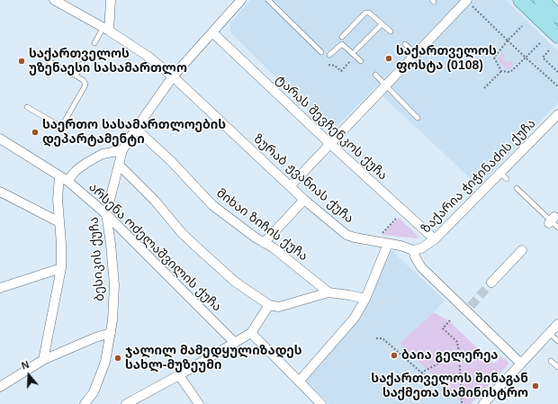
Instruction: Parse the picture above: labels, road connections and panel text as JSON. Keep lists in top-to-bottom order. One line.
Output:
{"streets":{"street":["ტარას შევჩენკოს ქუჩა","ზაქარია ჭიჭინაძის ქუჩა","ზურაბ ჟვანიას ქუჩა","მიხაი ზიჩის ქუჩა","არსენა ოძელაშვილის ქუჩა","ბესიკის ქუჩა"]},"crossings":[["ტარას შევჩენკოს ქუჩა","ზაქარია ჭიჭინაძის ქუჩა"],["ტარას შევჩენკოს ქუჩა","ბესიკის ქუჩა"],["ზაქარია ჭიჭინაძის ქუჩა","ზურაბ ჟვანიას ქუჩა"],["ზურაბ ჟვანიას ქუჩა","ბესიკის ქუჩა"],["მიხაი ზიჩის ქუჩა","ბესიკის ქუჩა"],["არსენა ოძელაშვილის ქუჩა","ბესიკის ქუჩა"]],"places":["საქართველოს ფოსტა (0108)","საქართველოს უზენაესი სასამართლო","საერთო სასამართლოების დეპარტამენტი","ბაია გელერეა","ჯალილ მამედყულიზადეს სახლ-მუზეუმი","საქართველოს შინაგან საქმეთა სამინისტრო"],"north":"top"}
